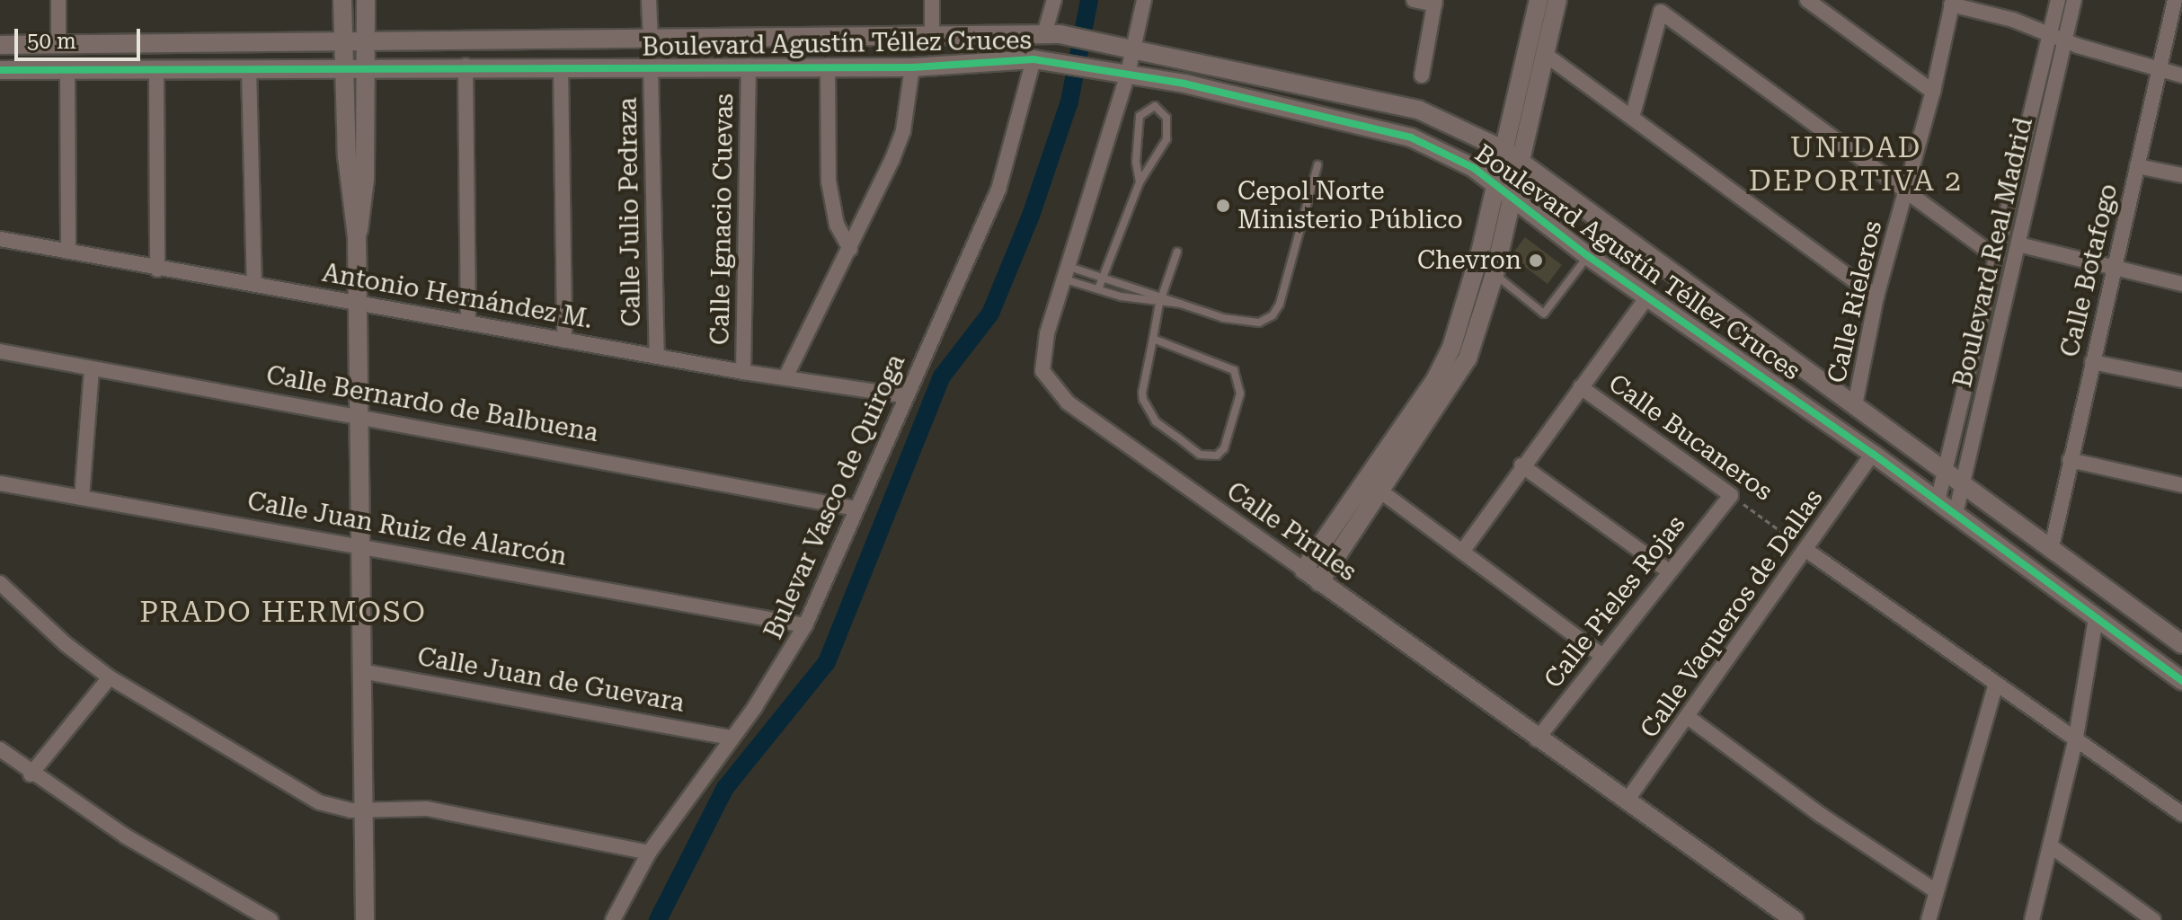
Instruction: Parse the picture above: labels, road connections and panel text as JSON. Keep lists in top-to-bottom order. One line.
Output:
{"streets":{"street":["Boulevard Agustín Téllez Cruces","Calle Julio Pedraza","Calle Ignacio Cuevas","Boulevard Real Madrid","Calle Botafogo","Antonio Hernández M.","Calle Rieleros","Calle Bernardo de Balbuena","Calle Bucaneros","Bulevar Vasco de Quiroga","Calle Juan Ruiz de Alarcón","Calle Pirules","Calle Pieles Rojas","Calle Vaqueros de Dallas","Calle Juan de Guevara"]},"crossings":[["Boulevard Agustín Téllez Cruces","Calle Julio Pedraza"],["Boulevard Agustín Téllez Cruces","Calle Ignacio Cuevas"],["Boulevard Agustín Téllez Cruces","Boulevard Real Madrid"],["Boulevard Agustín Téllez Cruces","Calle Botafogo"],["Boulevard Agustín Téllez Cruces","Calle Rieleros"],["Boulevard Agustín Téllez Cruces","Bulevar Vasco de Quiroga"],["Boulevard Agustín Téllez Cruces","Calle Pirules"],["Boulevard Agustín Téllez Cruces","Calle Vaqueros de Dallas"],["Calle Julio Pedraza","Antonio Hernández M."],["Calle Ignacio Cuevas","Antonio Hernández M."],["Antonio Hernández M.","Bulevar Vasco de Quiroga"],["Calle Bernardo de Balbuena","Bulevar Vasco de Quiroga"],["Calle Bucaneros","Calle Pieles Rojas"],["Calle Bucaneros","Calle Vaqueros de Dallas"],["Bulevar Vasco de Quiroga","Calle Juan Ruiz de Alarcón"],["Bulevar Vasco de Quiroga","Calle Juan de Guevara"],["Calle Pirules","Calle Pieles Rojas"],["Calle Pirules","Calle Vaqueros de Dallas"]],"districts":["UNIDAD DEPORTIVA 2","PRADO HERMOSO"],"places":["Cepol Norte Ministerio Público","Chevron"],"scale_bar":"50 m"}
